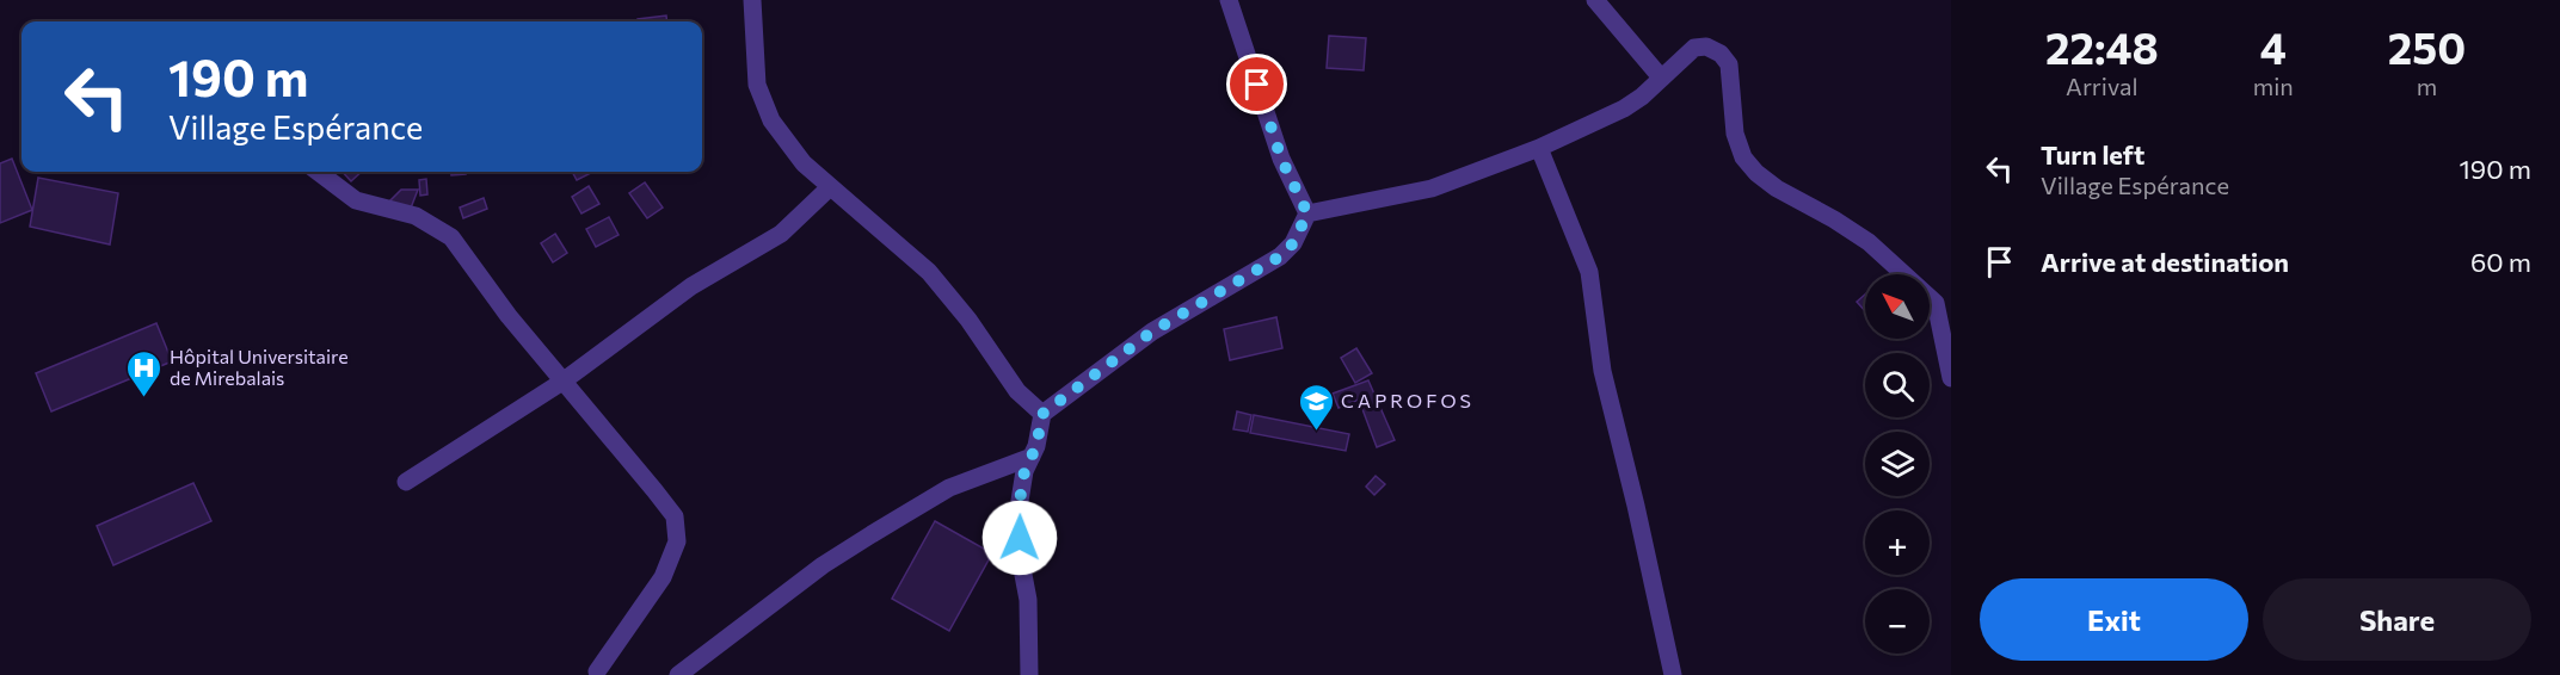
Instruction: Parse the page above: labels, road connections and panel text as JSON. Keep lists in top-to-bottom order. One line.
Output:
{"places":{"hospital":["Hôpital Universitaire de Mirebalais"],"school or university":["C A P R O F O S"]},"north":"top left","page":{"eta":["22:48","Arrival","4","min","250","m"],"turn":["190 m","Village Espérance"],"list":[{"name":"Turn left","note":"Village Espérance","value":"190 m"},{"name":"Arrive at destination","value":"60 m"}],"map_buttons":["+","−"],"buttons":["Exit","Share"]}}
